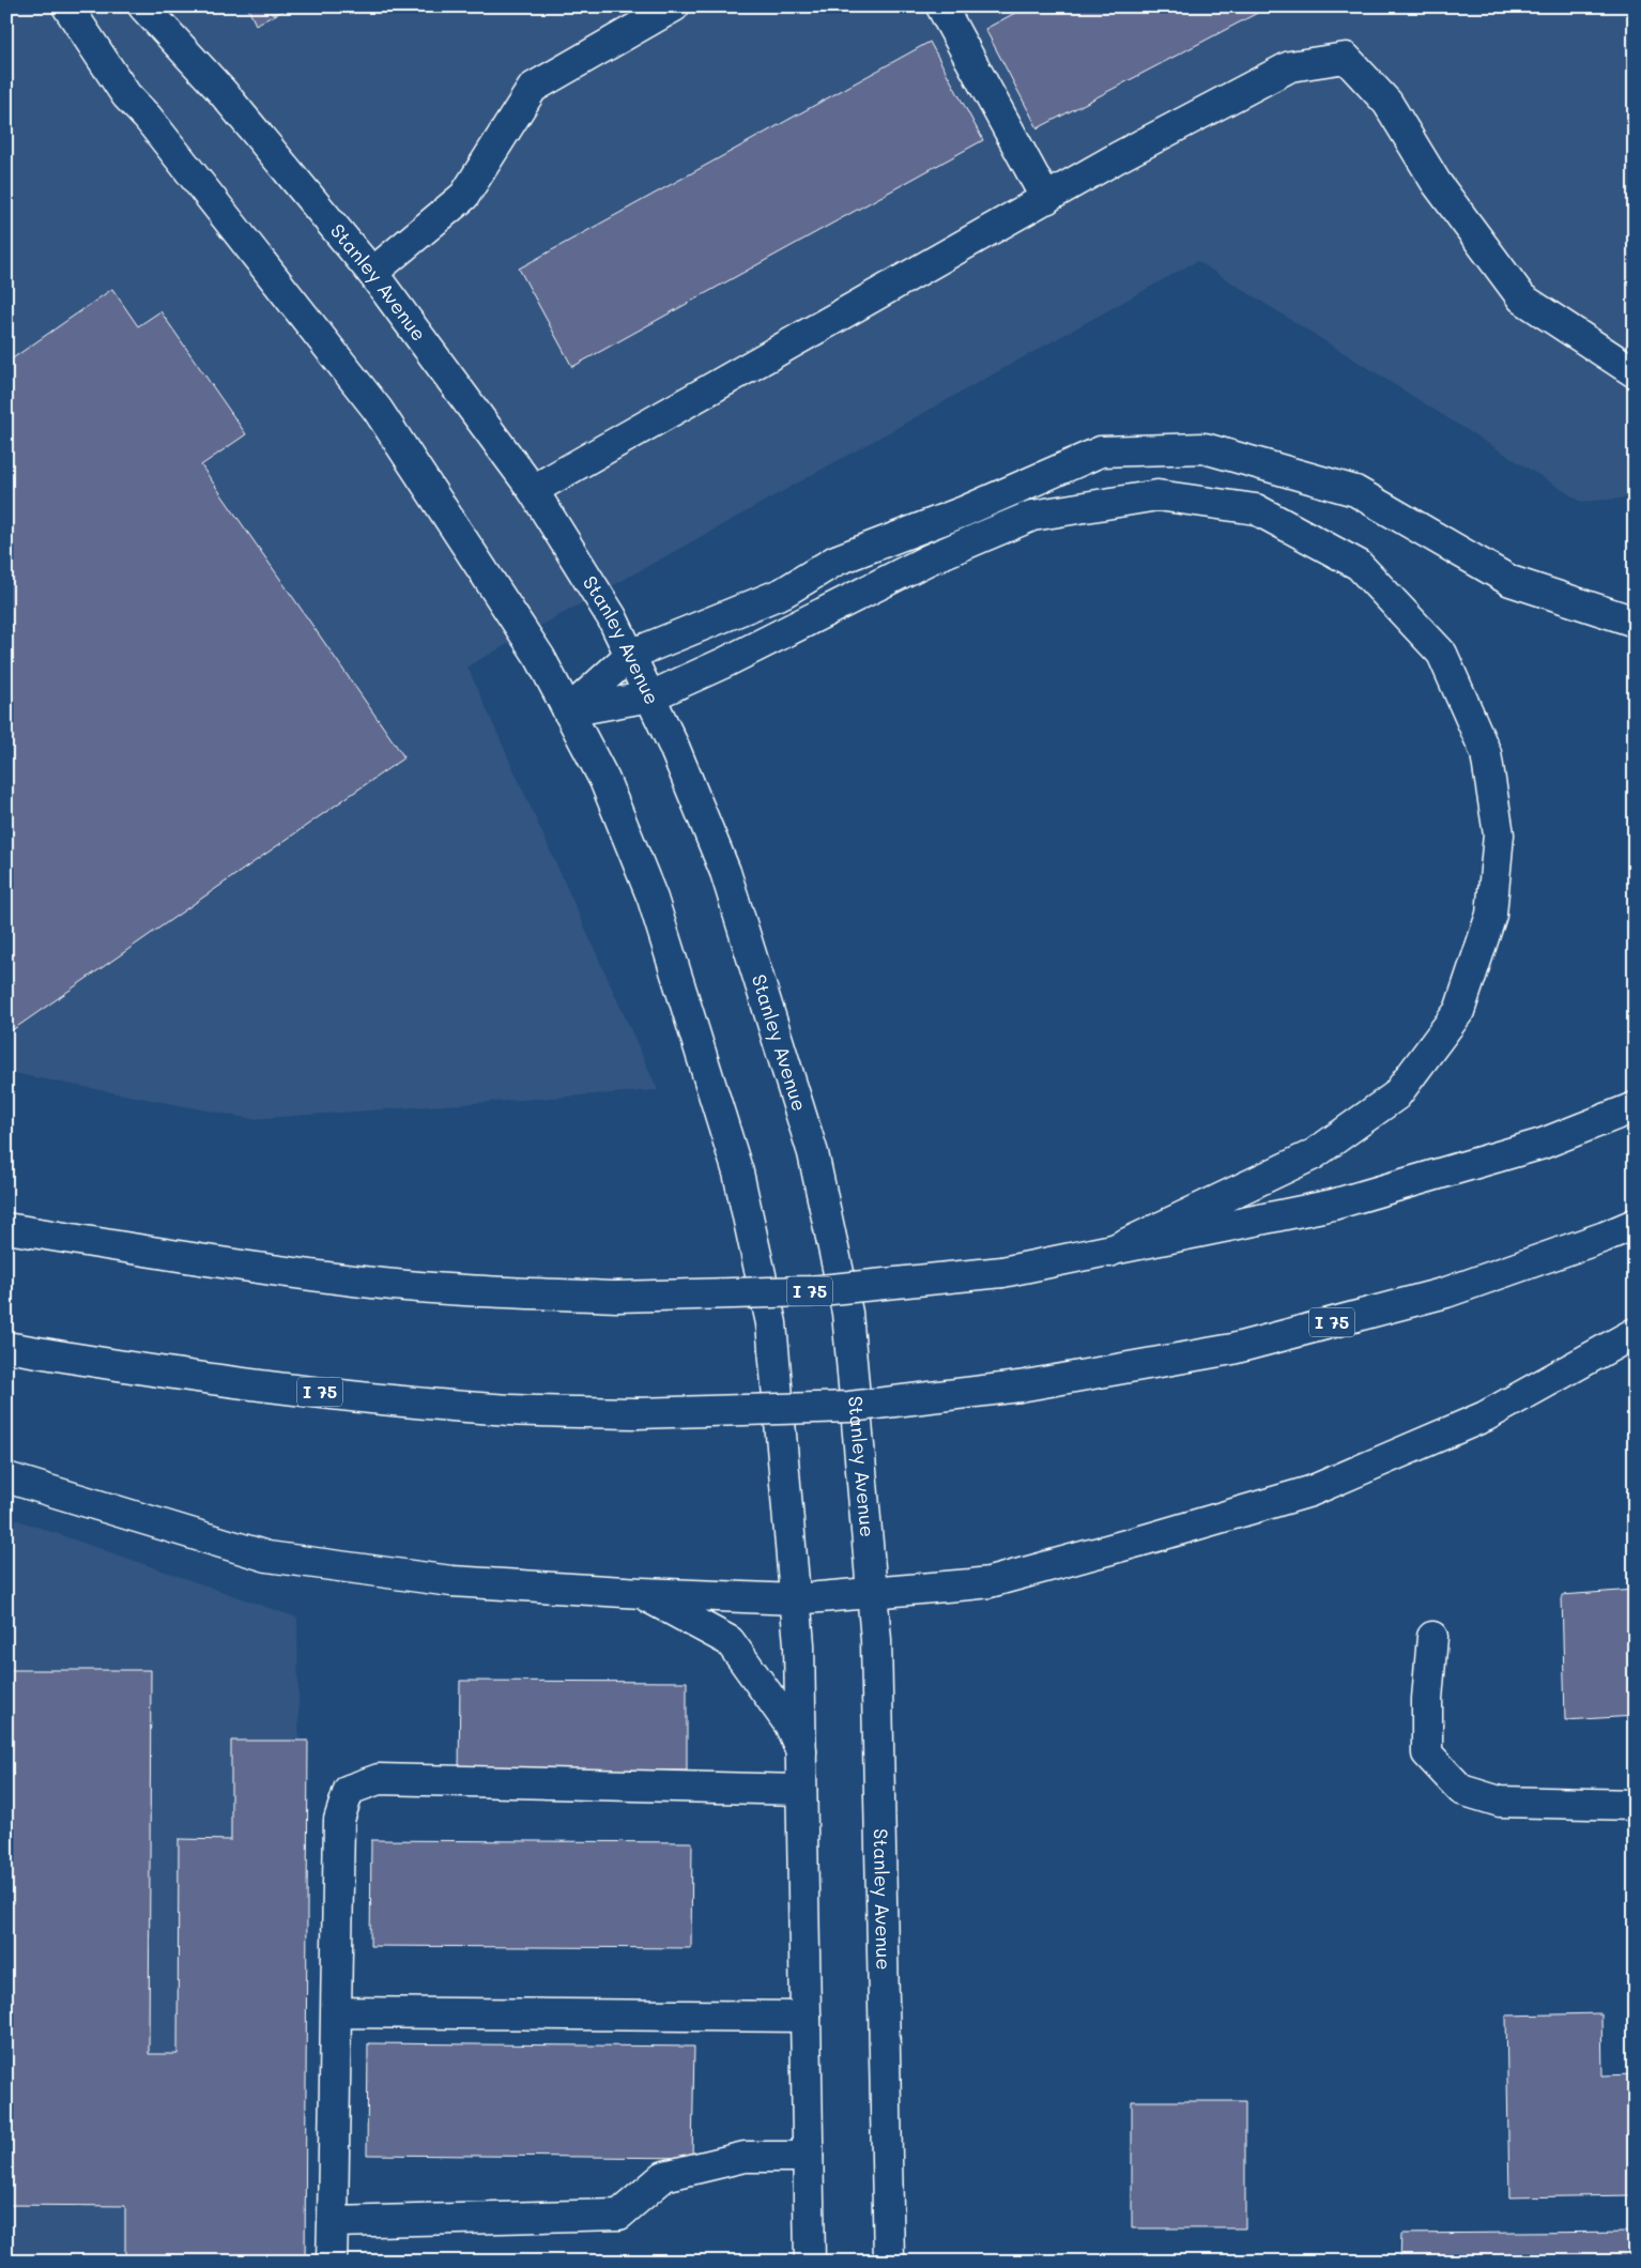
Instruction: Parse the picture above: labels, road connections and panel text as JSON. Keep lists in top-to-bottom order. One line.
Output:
{"streets":{"main road":["Stanley Avenue","I 75"]}}
